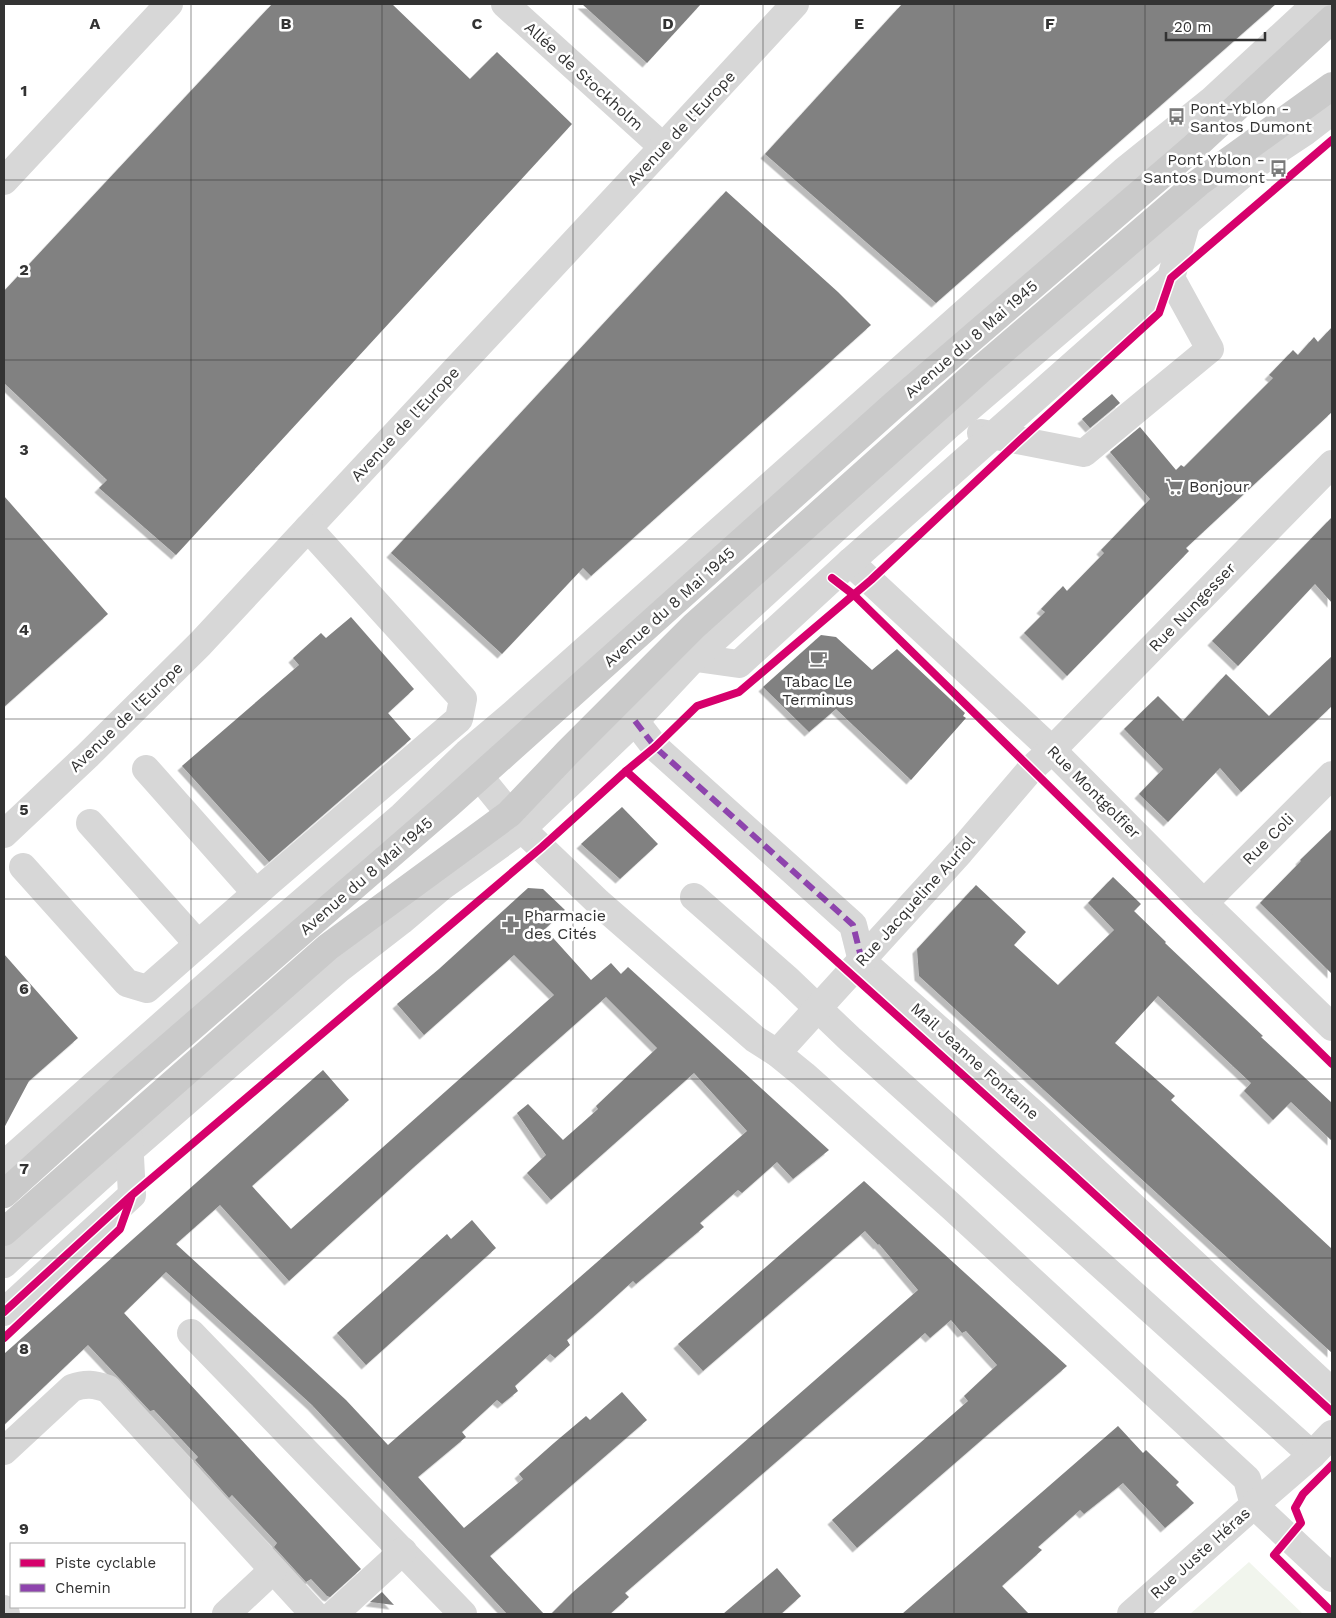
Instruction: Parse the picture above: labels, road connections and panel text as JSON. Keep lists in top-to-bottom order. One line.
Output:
{"streets":{"main road":["Avenue du 8 Mai 1945"],"street":["Allée de Stockholm","Avenue de l'Europe","Rue Nungesser","Rue Montgolfier","Rue Coli","Rue Jacqueline Auriol","Mail Jeanne Fontaine","Rue Juste Héras"]},"crossings":[["Allée de Stockholm","Avenue de l'Europe"],["Rue Nungesser","Rue Montgolfier"],["Rue Nungesser","Rue Jacqueline Auriol"],["Rue Montgolfier","Rue Coli"],["Rue Montgolfier","Rue Jacqueline Auriol"],["Rue Jacqueline Auriol","Mail Jeanne Fontaine"],["Rue Jacqueline Auriol","Rue Juste Héras"]],"places":{"bus stop":["Pont-Yblon - Santos Dumont","Pont Yblon - Santos Dumont"],"supermarket":["Bonjour"],"cafe":["Tabac Le Terminus"],"pharmacy":["Pharmacie des Cités"]},"legend":["Piste cyclable","Chemin"],"scale_bar":"20 m","grid":{"columns":["A","B","C","D","E","F"],"rows":["1","2","3","4","5","6","7","8","9"]}}
